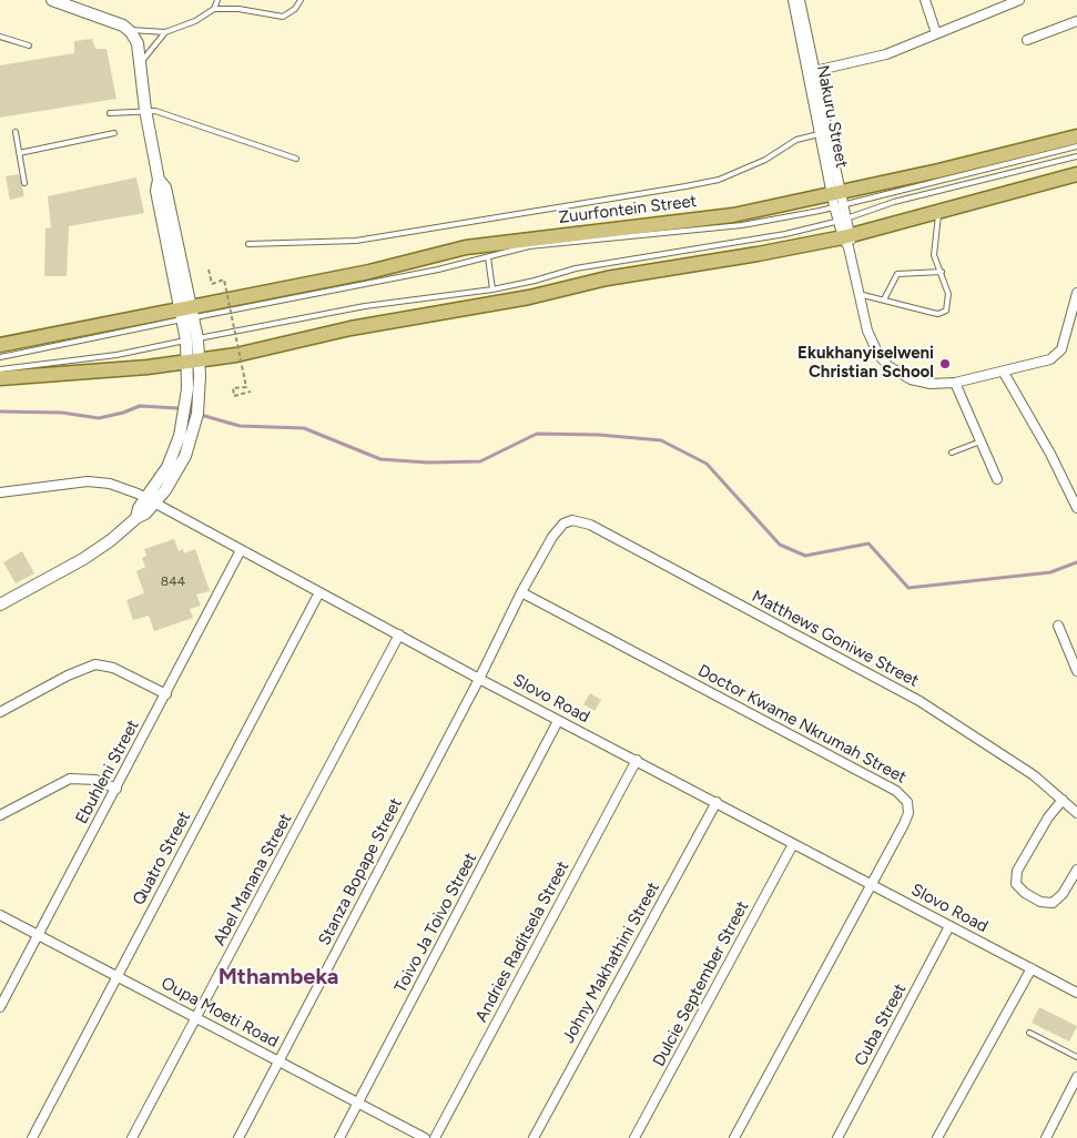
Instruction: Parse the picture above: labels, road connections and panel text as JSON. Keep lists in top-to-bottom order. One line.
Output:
{"streets":{"main road":["Zuurfontein Street"],"street":["Nakuru Street","Matthews Goniwe Street","Slovo Road","Doctor Kwame Nkrumah Street","Ebuhleni Street","Quatro Street","Stanza Bopape Street","Abel Manana Street","Toivo Ja Toivo Street","Andries Raditsela Street","Johny Makhathini Street","Dulcie September Street","Oupa Moeti Road","Cuba Street"]},"crossings":[["Nakuru Street","Zuurfontein Street"],["Matthews Goniwe Street","Stanza Bopape Street"],["Slovo Road","Doctor Kwame Nkrumah Street"],["Slovo Road","Ebuhleni Street"],["Slovo Road","Quatro Street"],["Slovo Road","Stanza Bopape Street"],["Slovo Road","Abel Manana Street"],["Slovo Road","Toivo Ja Toivo Street"],["Slovo Road","Andries Raditsela Street"],["Slovo Road","Johny Makhathini Street"],["Slovo Road","Dulcie September Street"],["Slovo Road","Cuba Street"],["Doctor Kwame Nkrumah Street","Stanza Bopape Street"],["Ebuhleni Street","Oupa Moeti Road"],["Quatro Street","Oupa Moeti Road"],["Stanza Bopape Street","Oupa Moeti Road"],["Abel Manana Street","Oupa Moeti Road"],["Toivo Ja Toivo Street","Oupa Moeti Road"]],"districts":["Mthambeka"],"places":["Ekukhanyiselweni Christian School"],"house_numbers":["844"]}
